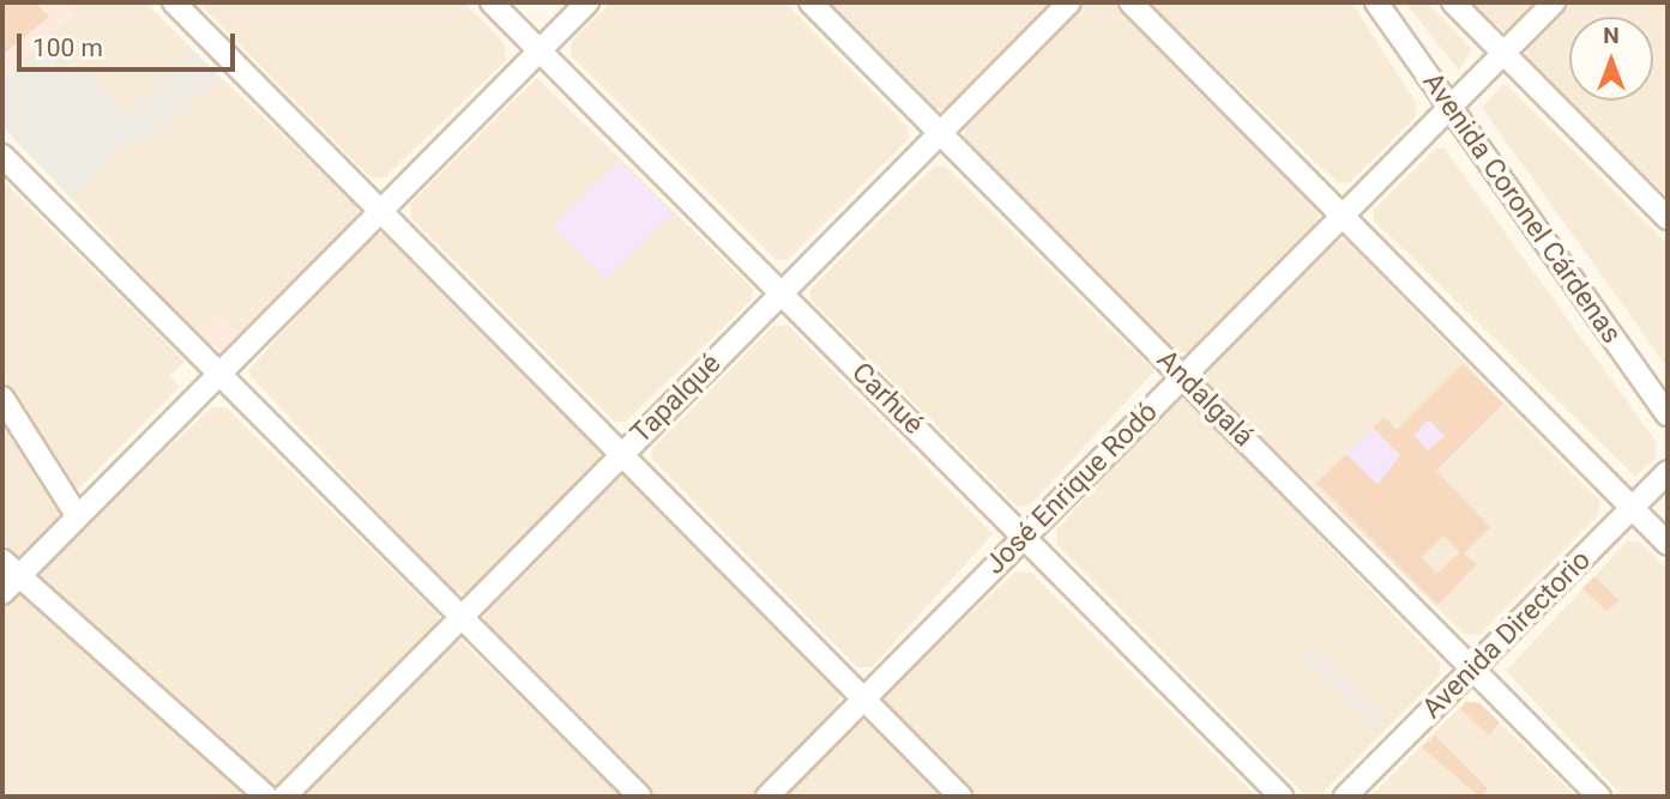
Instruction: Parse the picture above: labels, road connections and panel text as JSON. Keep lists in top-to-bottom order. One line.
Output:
{"streets":{"street":["Avenida Coronel Cárdenas","Tapalqué","Carhué","Andalgalá","José Enrique Rodó","Avenida Directorio"]},"crossings":[["Avenida Coronel Cárdenas","José Enrique Rodó"],["Tapalqué","Carhué"],["Tapalqué","Andalgalá"],["Carhué","José Enrique Rodó"],["Andalgalá","José Enrique Rodó"],["Andalgalá","Avenida Directorio"]],"scale_bar":"100 m","north":"top"}
